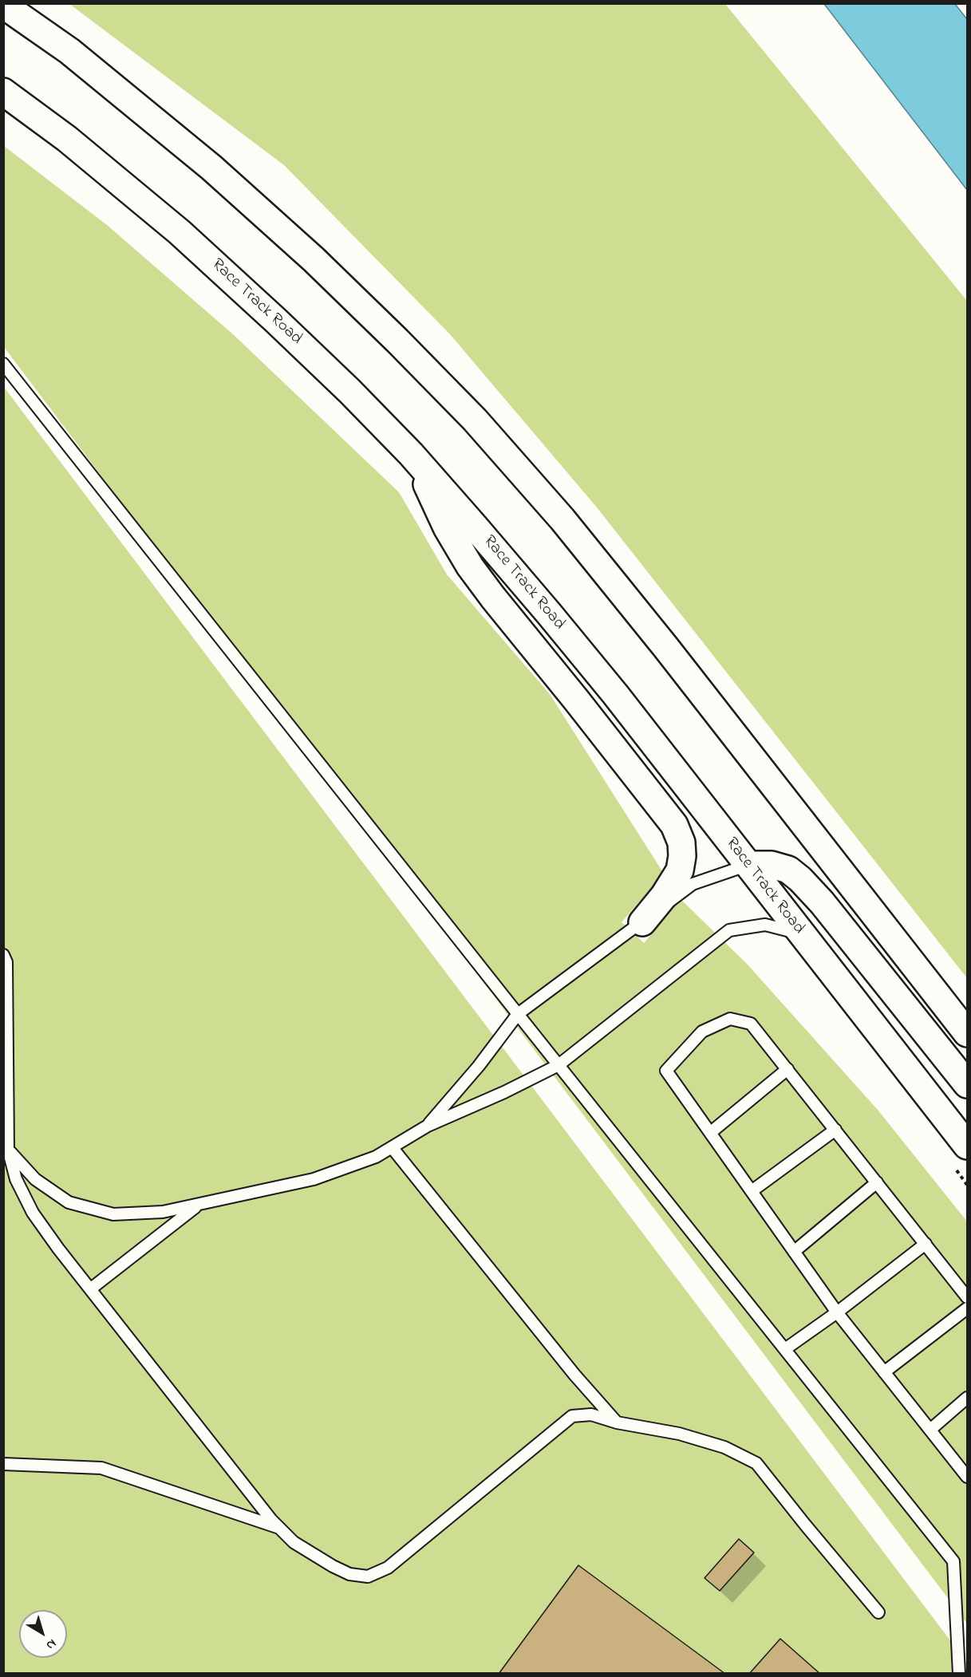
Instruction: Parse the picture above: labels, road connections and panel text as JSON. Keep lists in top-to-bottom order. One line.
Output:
{"streets":{"main road":["Race Track Road"]},"north":"bottom right"}
